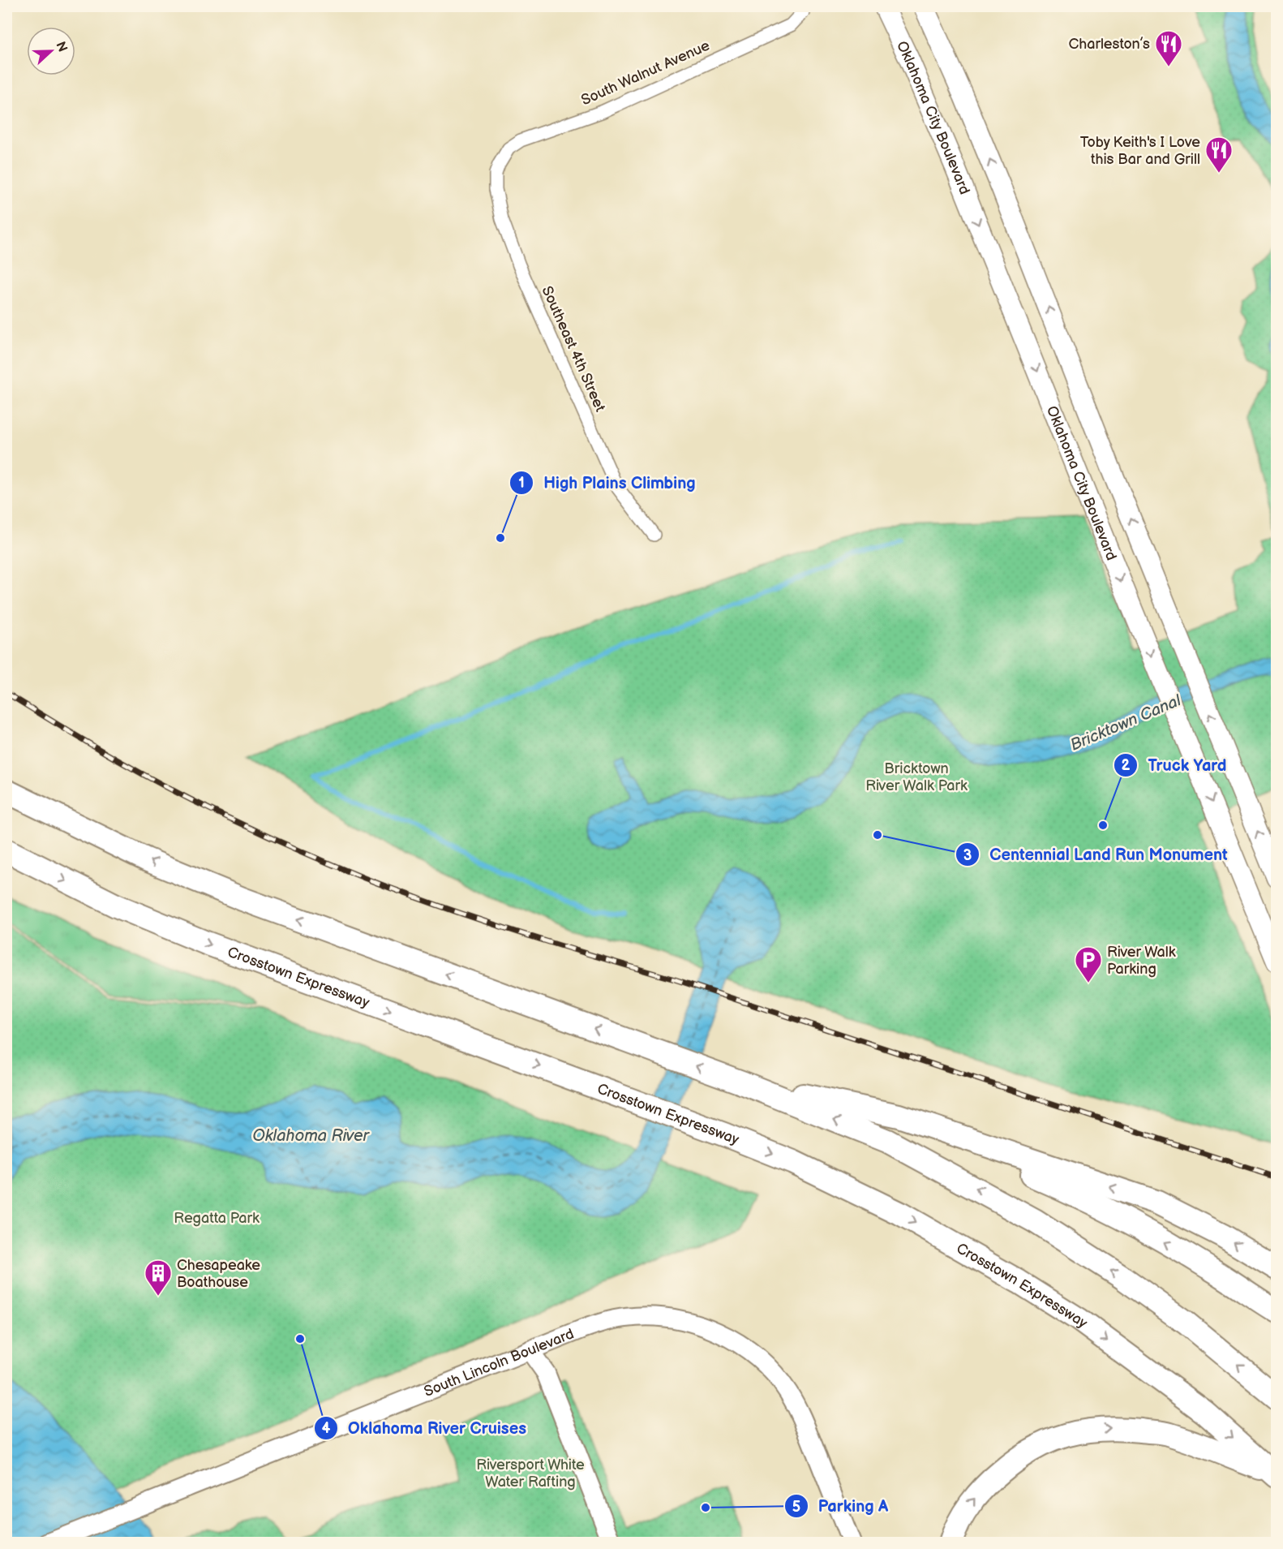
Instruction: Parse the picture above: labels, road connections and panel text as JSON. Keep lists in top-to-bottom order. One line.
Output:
{"streets":{"highway":["Crosstown Expressway"],"main road":["Oklahoma City Boulevard","South Lincoln Boulevard"],"street":["South Walnut Avenue","Southeast 4th Street"]},"crossings":[["South Walnut Avenue","Southeast 4th Street"]],"water":["Bricktown Canal","Oklahoma River"],"parks":["Bricktown River Walk Park","Regatta Park","Riversport White Water Rafting"],"places":{"restaurant":["Charleston’s","Toby Keith's I Love this Bar and Grill"],"other":["High Plains Climbing","Truck Yard","Centennial Land Run Monument","Oklahoma River Cruises","Parking A"],"parking":["River Walk Parking"],"building":["Chesapeake Boathouse"]},"north":"right"}
